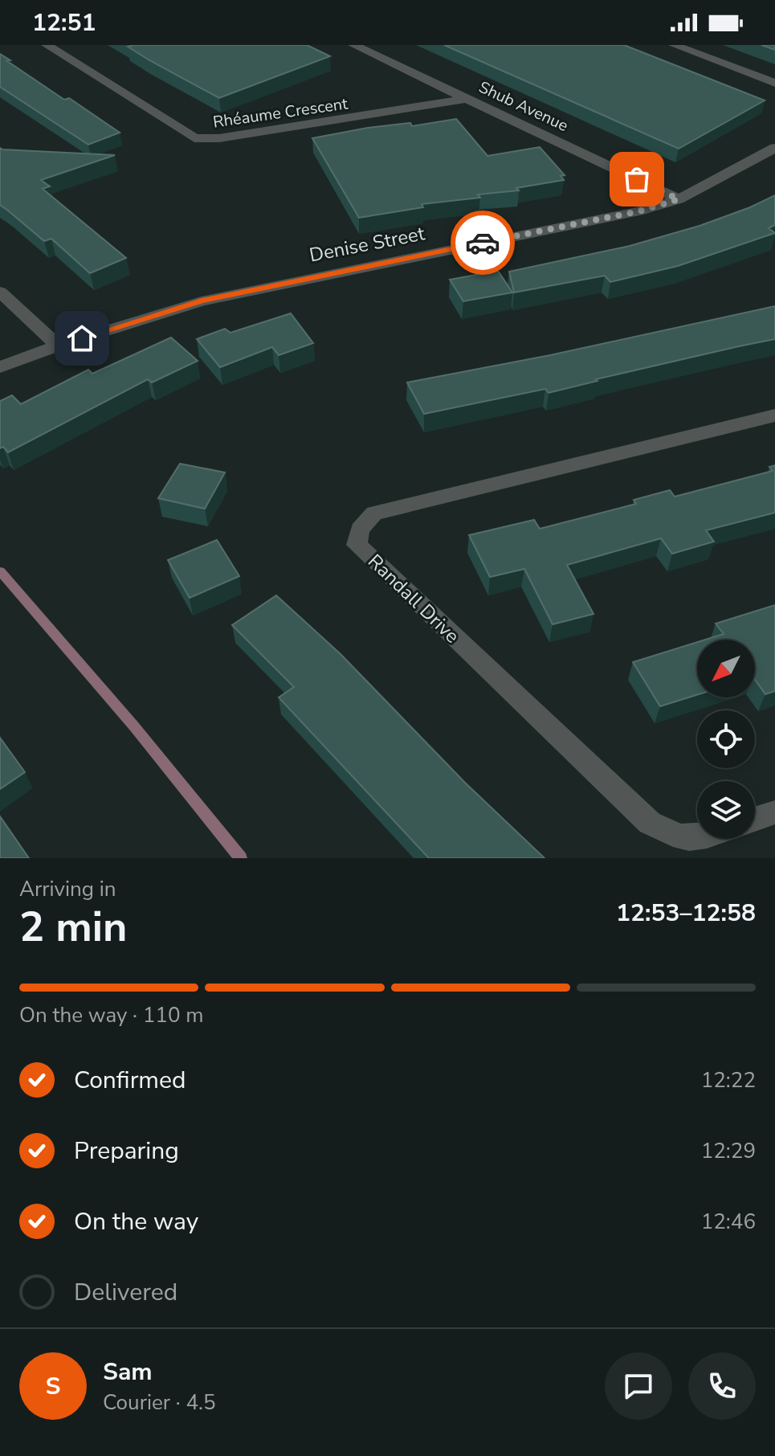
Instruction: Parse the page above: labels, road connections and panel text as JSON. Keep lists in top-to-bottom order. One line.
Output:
{"streets":{"street":["Shub Avenue","Rhéaume Crescent","Denise Street","Randall Drive"]},"crossings":[["Shub Avenue","Rhéaume Crescent"],["Shub Avenue","Denise Street"]],"north":"bottom left","page":{"status":"12:51","heading":["2 min","Arriving in","12:53–12:58"],"panel":["Sam","Courier · 4.5"],"bar":"On the way · 110 m","list":[["Confirmed","12:22"],["Preparing","12:29"],["On the way","12:46"],"Delivered"],"round":"S"}}
